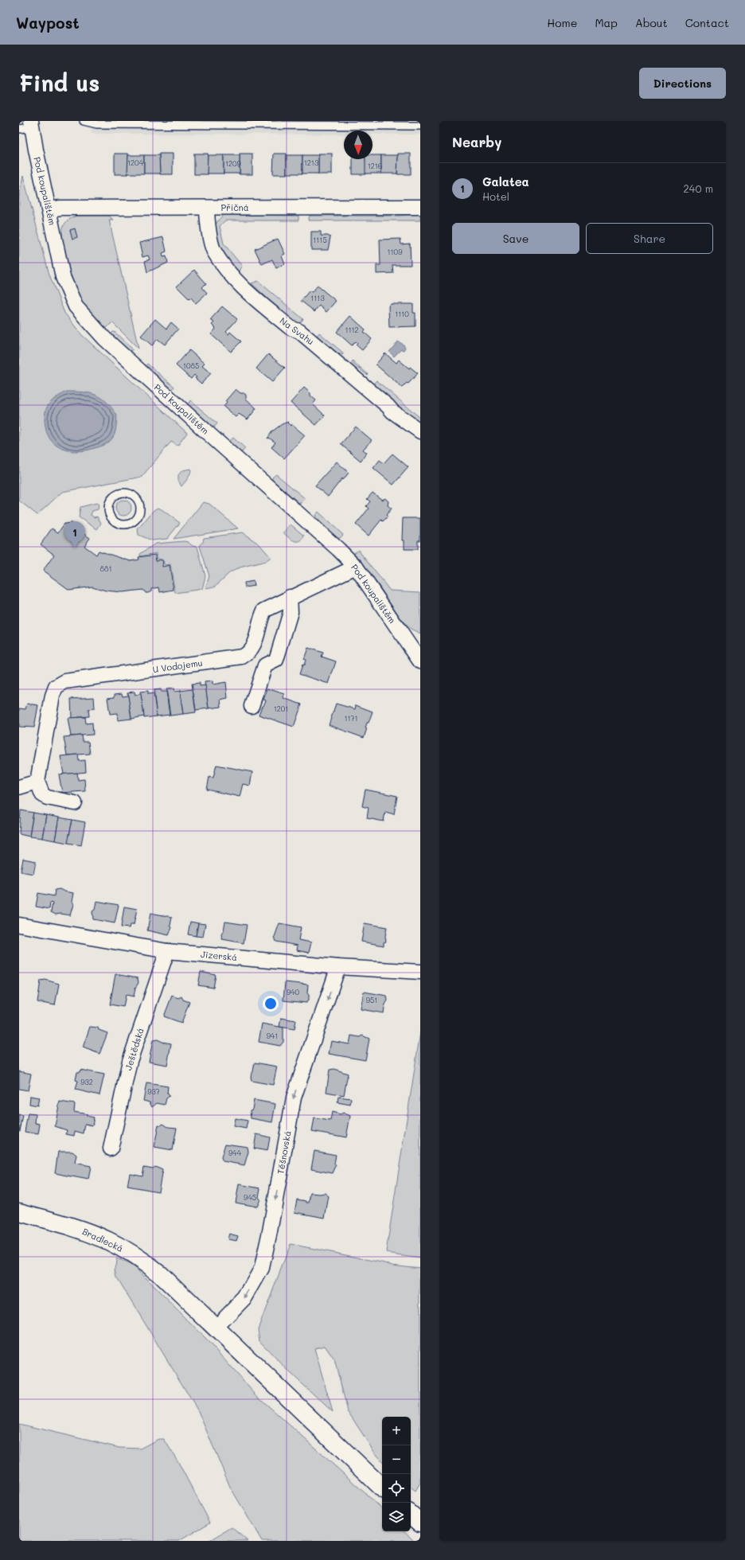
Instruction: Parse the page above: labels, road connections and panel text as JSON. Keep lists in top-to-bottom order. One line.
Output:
{"streets":{"street":["Pod koupalištěm","Příčná","Na Svahu","U Vodojemu","Jizerská","Ještědská","Těšnovská","Bradlecká"]},"crossings":[["Pod koupalištěm","Příčná"],["Pod koupalištěm","U Vodojemu"],["Příčná","Na Svahu"],["Jizerská","Ještědská"],["Jizerská","Těšnovská"],["Těšnovská","Bradlecká"]],"one_way":["Těšnovská"],"house_numbers":["1204","1213","1209","1216","1115","1109","1113","1110","1112","1085","881","1201","1171","940","951","941","932","937","944","945"],"north":"bottom","page":{"header":"Waypost","nav":["Home","Map","About","Contact"],"buttons":["Directions",["Save","Share"]],"title":"Find us","heading":"Nearby","list":[{"mark":"1","name":"Galatea","note":"Hotel","value":"240 m"}],"pins":"1","map_buttons":["+","−"]}}
